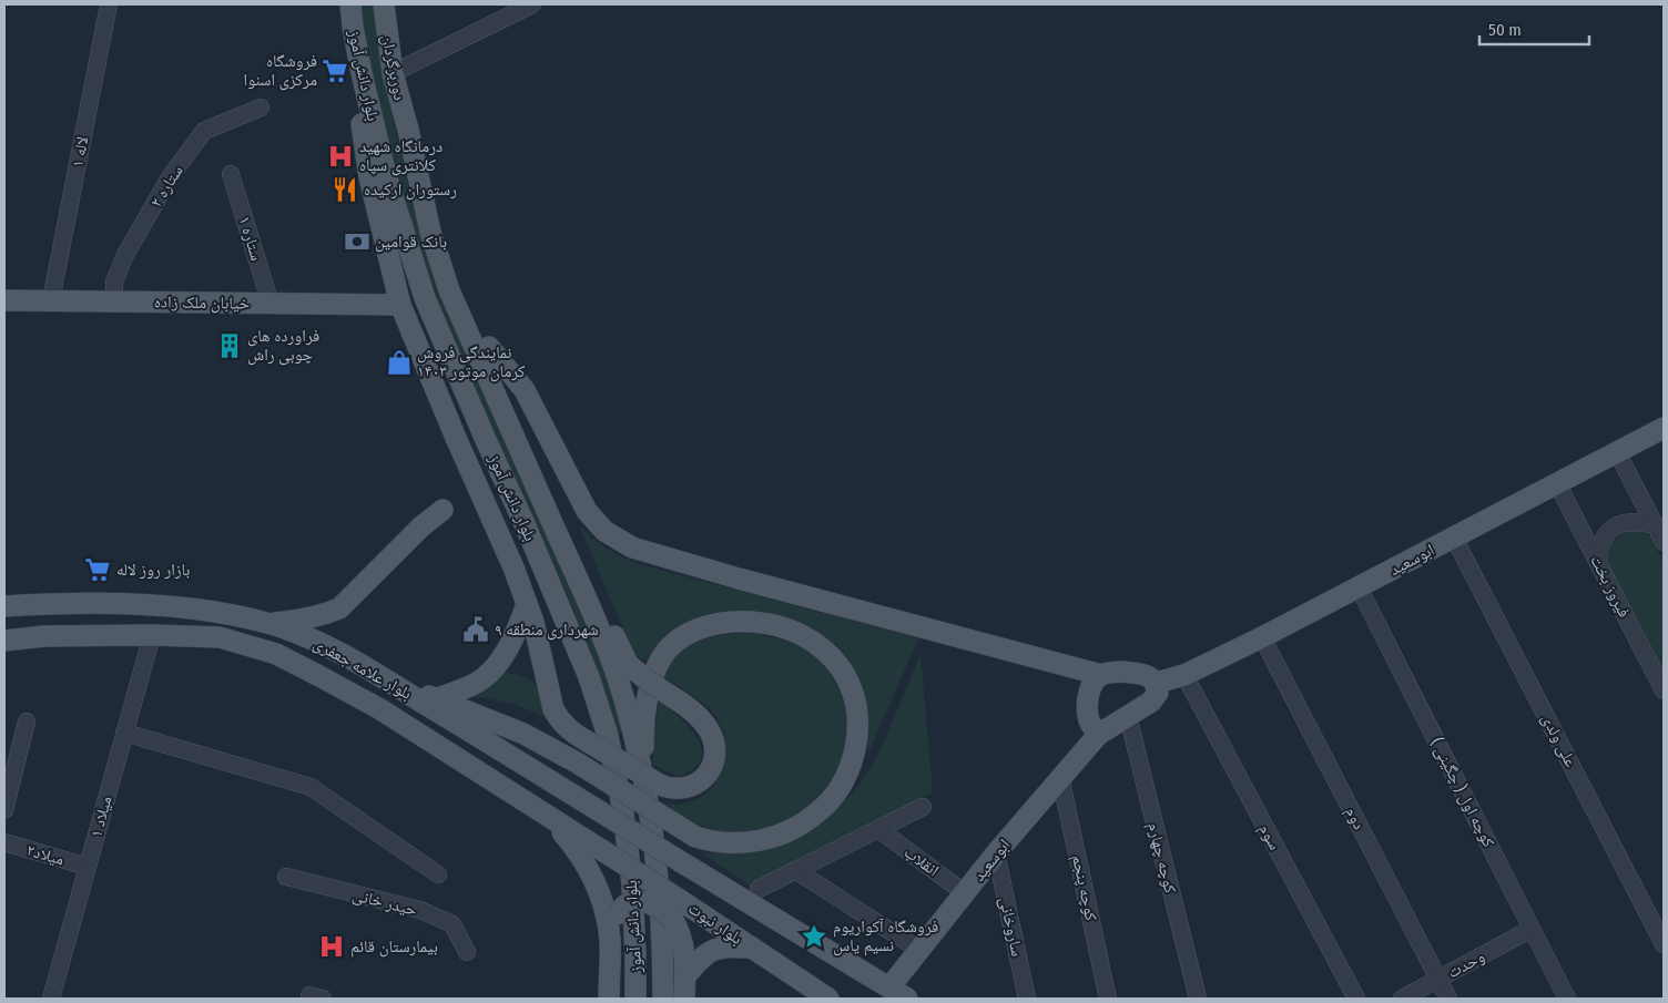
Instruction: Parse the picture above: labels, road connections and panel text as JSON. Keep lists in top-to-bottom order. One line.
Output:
{"streets":{"main road":["دوربرگردان","بلوار دانش آموز","خیابان ملک زاده","ابوسعید","بلوار علامه جعفری","بلوار نبوت"],"street":["لاله ۱","ستاره ۲","ستاره ۱","فیروز بخت","علی ولدی","کوچه اول ( چگینی )","میلاد ۱","دوم","سوم","میلاد۲","کوچه چهارم","انقلاب","کوچه پنجم","حیدر خانی","ساروخانی","وحدت"]},"crossings":[["دوربرگردان","بلوار دانش آموز"],["لاله ۱","خیابان ملک زاده"],["ستاره ۲","خیابان ملک زاده"],["ستاره ۱","خیابان ملک زاده"],["ابوسعید","فیروز بخت"],["ابوسعید","علی ولدی"],["ابوسعید","کوچه اول ( چگینی )"],["ابوسعید","دوم"],["ابوسعید","سوم"],["ابوسعید","کوچه چهارم"],["ابوسعید","انقلاب"],["ابوسعید","کوچه پنجم"],["ابوسعید","بلوار نبوت"],["ابوسعید","ساروخانی"],["بلوار علامه جعفری","میلاد ۱"],["بلوار علامه جعفری","بلوار نبوت"],["کوچه اول ( چگینی )","وحدت"],["میلاد ۱","میلاد۲"],["دوم","وحدت"]],"places":{"supermarket":["فروشگاه مرکزی اسنوا","بازار روز لاله"],"hospital":["درمانگاه شهید کلانتری سپاه","بیمارستان قائم"],"restaurant":["رستوران ارکیده"],"bank":["بانک قوامین"],"building":["فراورده های چوبی راش"],"shop":["نمایندگی فروش ۱۴۰۳ کرمان موتور"],"public building":["شهرداری منطقه ۹"],"place":["فروشگاه آکواریوم نسیم یاس"]},"scale_bar":"50 m"}
